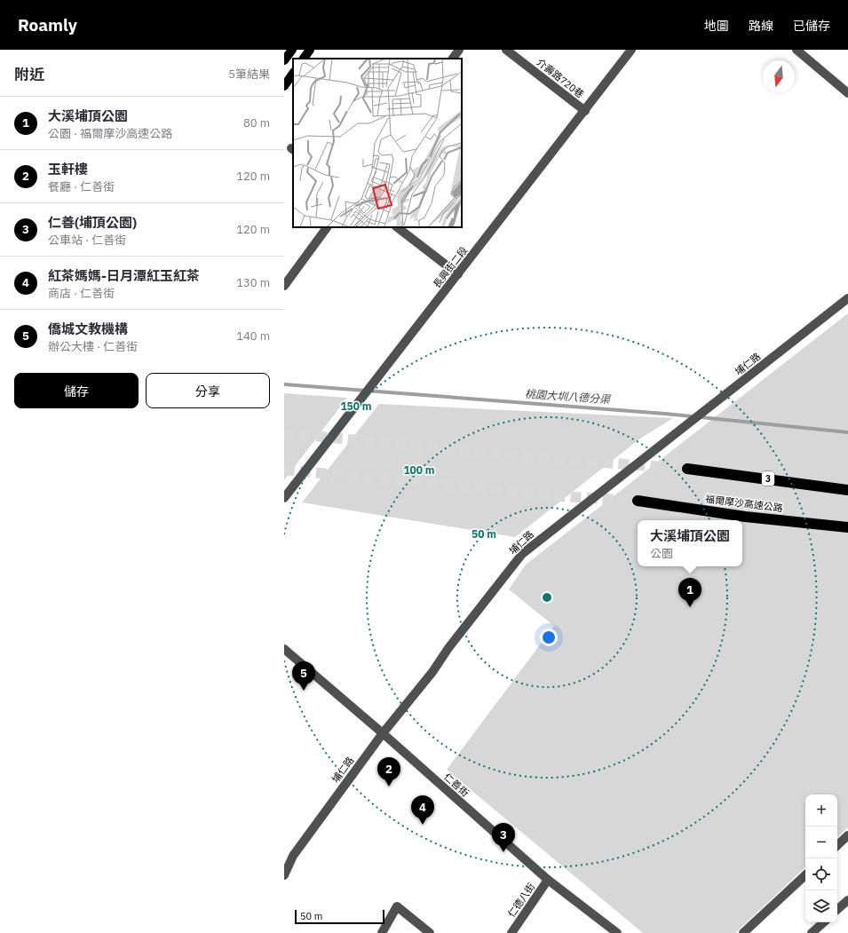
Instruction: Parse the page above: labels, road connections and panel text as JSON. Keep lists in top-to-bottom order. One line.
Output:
{"streets":{"highway":["3","福爾摩沙高速公路"],"street":["介壽路720巷","長興街二段","埔仁路","仁善街","仁德八街"]},"crossings":[["介壽路720巷","長興街二段"],["埔仁路","仁善街"],["仁善街","仁德八街"]],"water":["桃園大圳八德分渠"],"scale_bar":"50 m","north":"bottom","page":{"header":"Roamly","nav":["地圖","路線","已儲存"],"heading":["附近","5筆結果"],"list":[{"mark":"1","name":"大溪埔頂公園","note":"公園 · 福爾摩沙高速公路","value":"80 m"},{"mark":"2","name":"玉軒樓","note":"餐廳 · 仁善街","value":"120 m"},{"mark":"3","name":"仁善(埔頂公園)","note":"公車站 · 仁善街","value":"120 m"},{"mark":"4","name":"紅茶媽媽-日月潭紅玉紅茶","note":"商店 · 仁善街","value":"130 m"},{"mark":"5","name":"僑城文教機構","note":"辦公大樓 · 仁善街","value":"140 m"}],"buttons":["儲存","分享"],"popup":["大溪埔頂公園","公園"],"pins":["1","5","2","4","3"],"map_buttons":["+","−"],"scale":"50 m"},"rings":["150 m","100 m","50 m"]}
